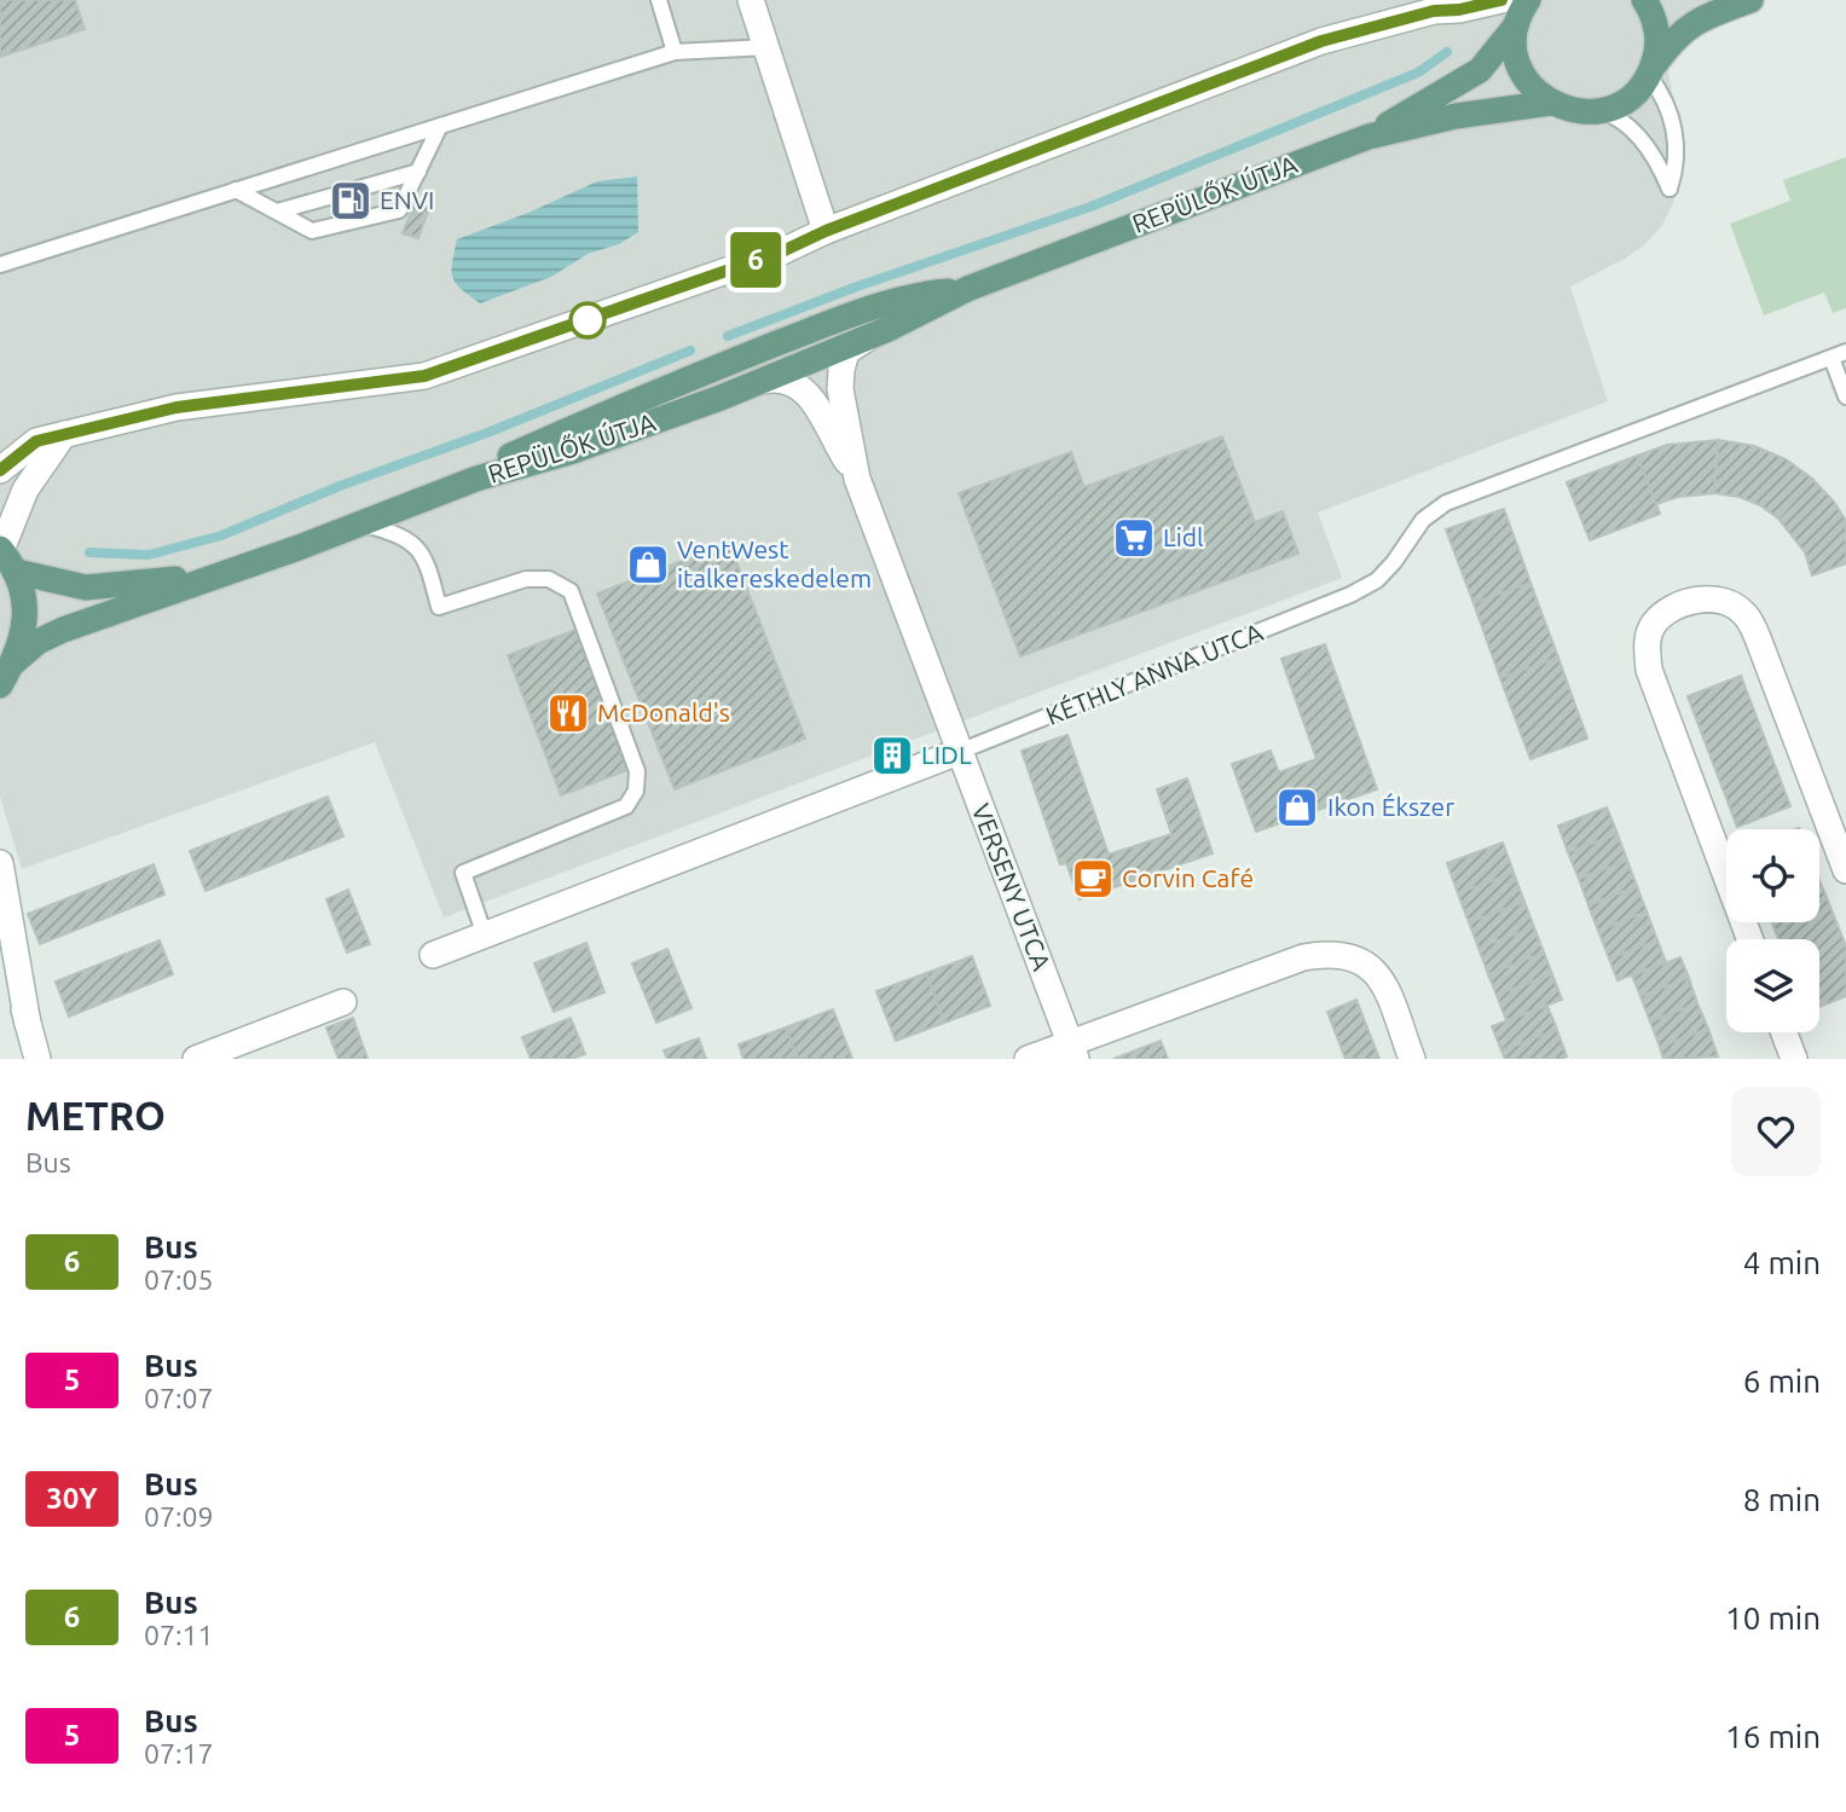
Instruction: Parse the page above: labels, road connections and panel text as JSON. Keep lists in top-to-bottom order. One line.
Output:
{"streets":{"main road":["REPÜLŐK ÚTJA"],"street":["KÉTHLY ANNA UTCA","VERSENY UTCA"]},"crossings":[["REPÜLŐK ÚTJA","VERSENY UTCA"],["KÉTHLY ANNA UTCA","VERSENY UTCA"]],"places":{"fuel station":["ENVI"],"supermarket":["Lidl"],"shop":["VentWest italkereskedelem","Ikon Ékszer"],"restaurant":["McDonald's"],"building":["LIDL"],"cafe":["Corvin Café"]},"lines":["bus line 6"],"page":{"on_map":"6","heading":["METRO","Bus"],"list":[{"mark":"6","name":"Bus","note":"07:05","value":"4 min"},{"mark":"5","name":"Bus","note":"07:07","value":"6 min"},{"mark":"30Y","name":"Bus","note":"07:09","value":"8 min"},{"mark":"6","name":"Bus","note":"07:11","value":"10 min"},{"mark":"5","name":"Bus","note":"07:17","value":"16 min"}]}}
